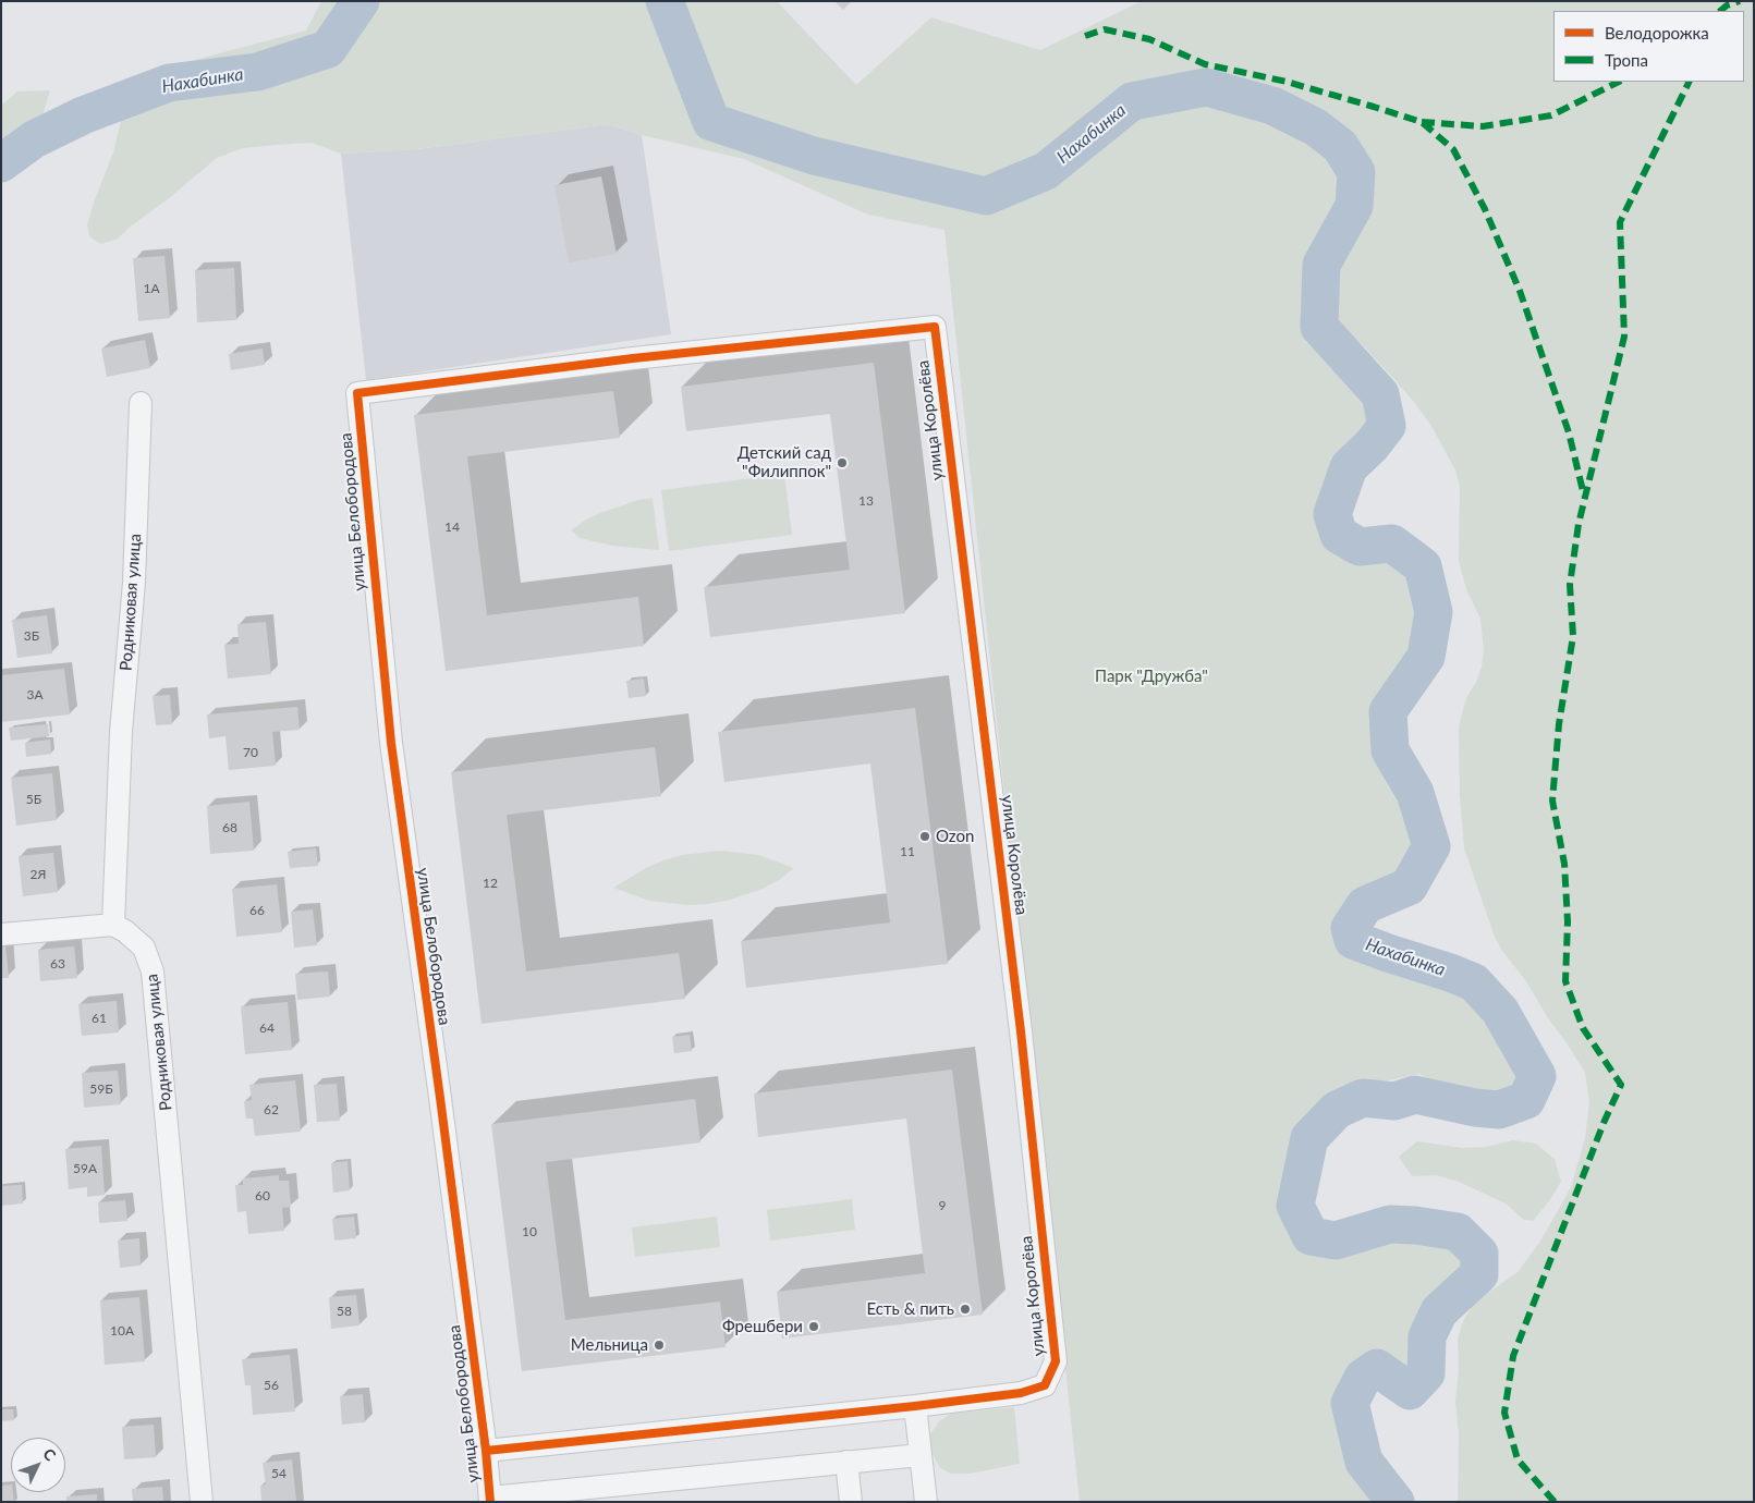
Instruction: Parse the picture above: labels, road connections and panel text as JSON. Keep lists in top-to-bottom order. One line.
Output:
{"streets":{"street":["улица Королёва","улица Белобородова","Родниковая улица"]},"crossings":[["улица Королёва","улица Белобородова"]],"water":["Нахабинка"],"parks":["Парк \"Дружба\""],"places":["Детский сад \"Филиппок\"","Ozon","Есть & пить","Фрешбери","Мельница"],"house_numbers":["1А","13","14","3Б","3А","70","5Б","68","11","2Я","12","66","63","61","64","59Б","62","59А","60","9","10","58","10А","56","54"],"legend":["Велодорожка","Тропа"],"north":"top right"}
